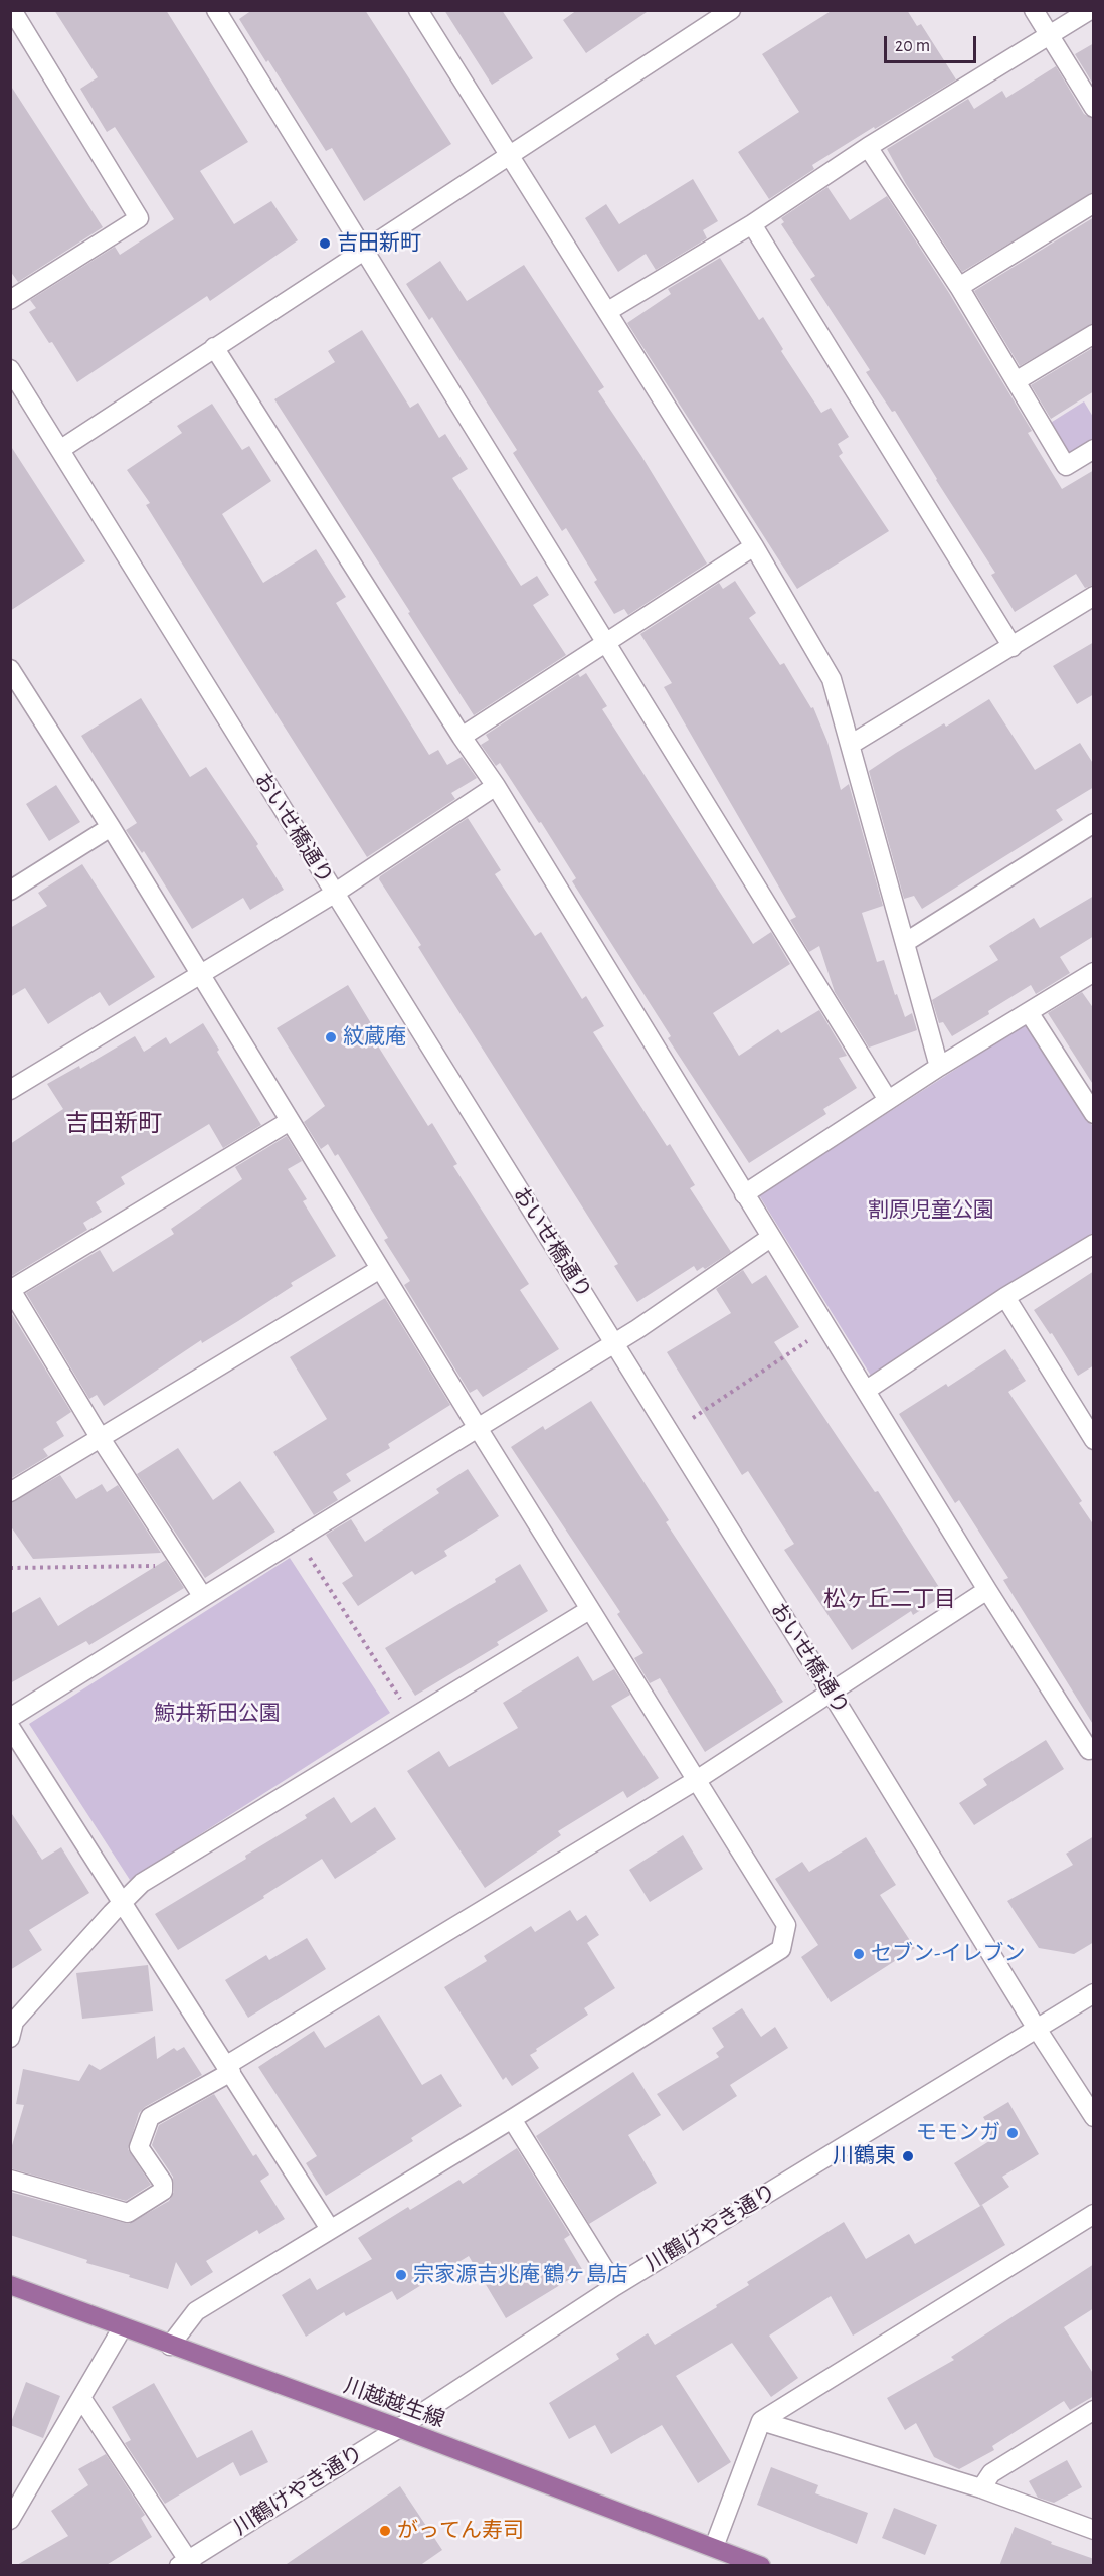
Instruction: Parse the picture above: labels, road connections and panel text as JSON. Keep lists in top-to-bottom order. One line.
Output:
{"streets":{"main road":["川越越生線"],"street":["おいせ橋通り","川鶴けやき通り"]},"crossings":[["おいせ橋通り","川鶴けやき通り"],["川鶴けやき通り","川越越生線"]],"districts":["吉田新町","松ヶ丘二丁目"],"parks":["割原児童公園","鯨井新田公園"],"places":["吉田新町","紋蔵庵","セブン-イレブン","モモンガ","川鶴東","宗家源吉兆庵 鶴ヶ島店","がってん寿司"],"scale_bar":"20 m"}
